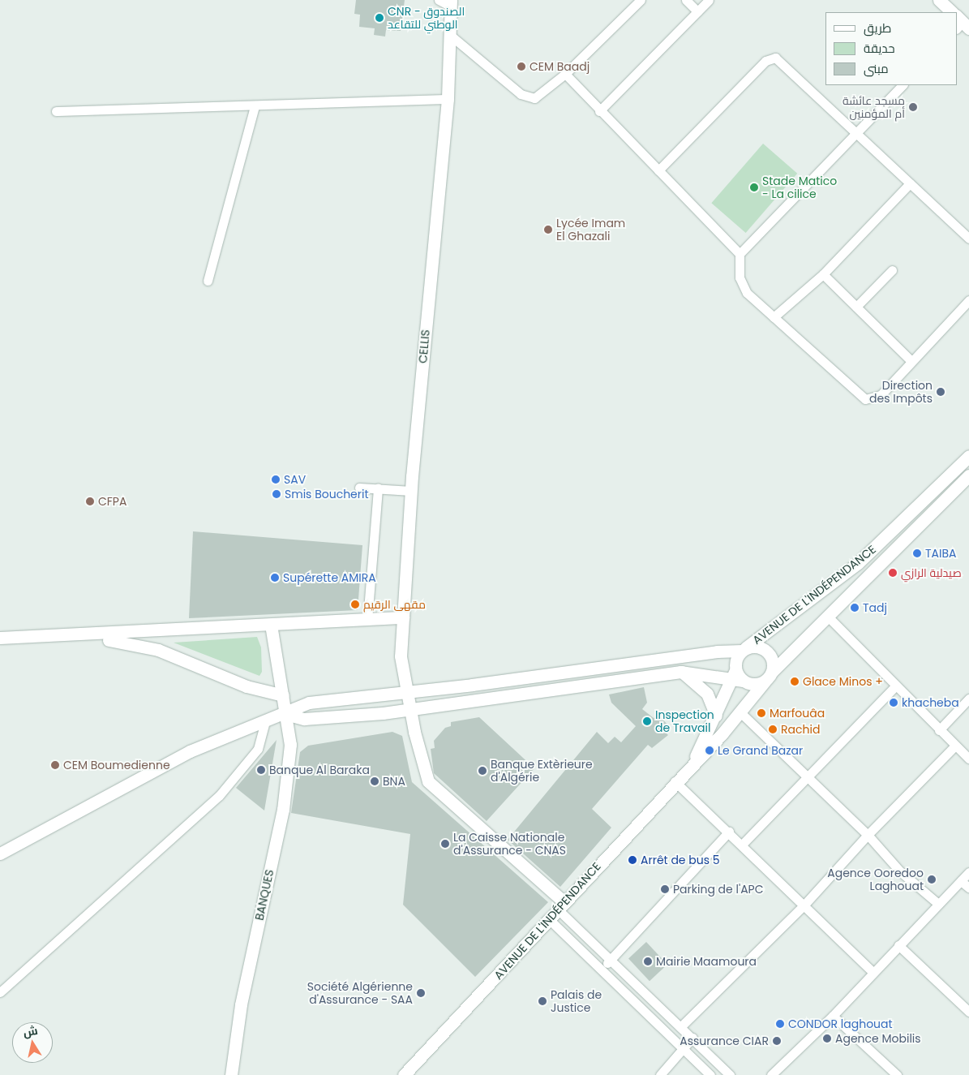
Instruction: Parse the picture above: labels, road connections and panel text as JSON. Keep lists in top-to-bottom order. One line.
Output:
{"streets":{"street":["CELLIS","AVENUE DE L'INDÉPENDANCE","BANQUES"]},"crossings":[["CELLIS","AVENUE DE L'INDÉPENDANCE"]],"places":["CNR - الصندوق الوطني للتقاعد","CEM Baadj","مسجد عائشة أم المؤمنين","Stade Matico - La cilice","Lycée Imam El Ghazali","Direction des Impôts","SAV","Smis Boucherit","CFPA","TAIBA","صيدلية الرازي","Supérette AMIRA","مقهى الرقيم","Tadj","Glace Minos +","khacheba","Marfouâa","Inspection de Travail","Rachid","Le Grand Bazar","CEM Boumedienne","Banque Al Baraka","Banque Extèrieure d'Algérie","BNA","La Caisse Nationale d'Assurance - CNAS","Arrêt de bus 5","Agence Ooredoo Laghouat","Parking de l'APC","Mairie Maamoura","Société Algérienne d'Assurance - SAA","Palais de Justice","CONDOR laghouat","Agence Mobilis","Assurance CIAR"],"legend":["طريق","حديقة","مبنى"],"north":"top"}
